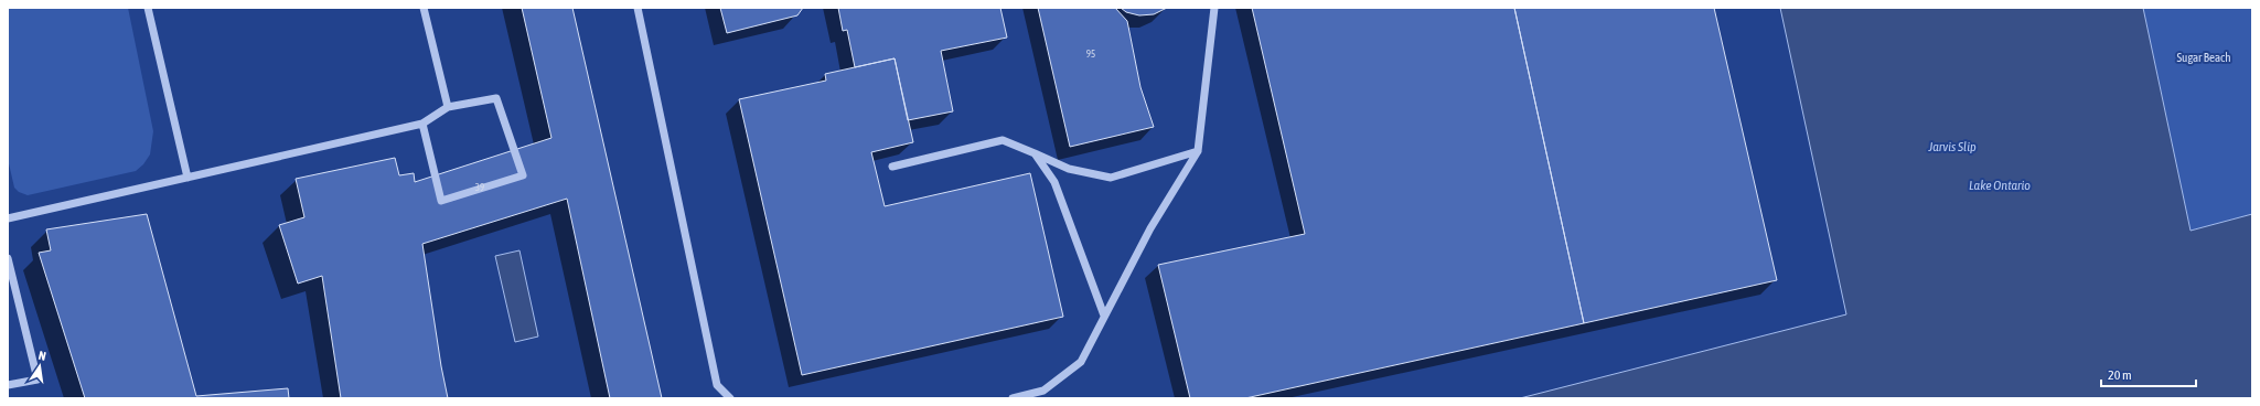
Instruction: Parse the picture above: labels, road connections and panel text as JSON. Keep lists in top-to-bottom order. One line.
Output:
{"water":["Jarvis Slip","Lake Ontario"],"parks":["Sugar Beach"],"house_numbers":["95","39"],"scale_bar":"20 m","north":"top"}
